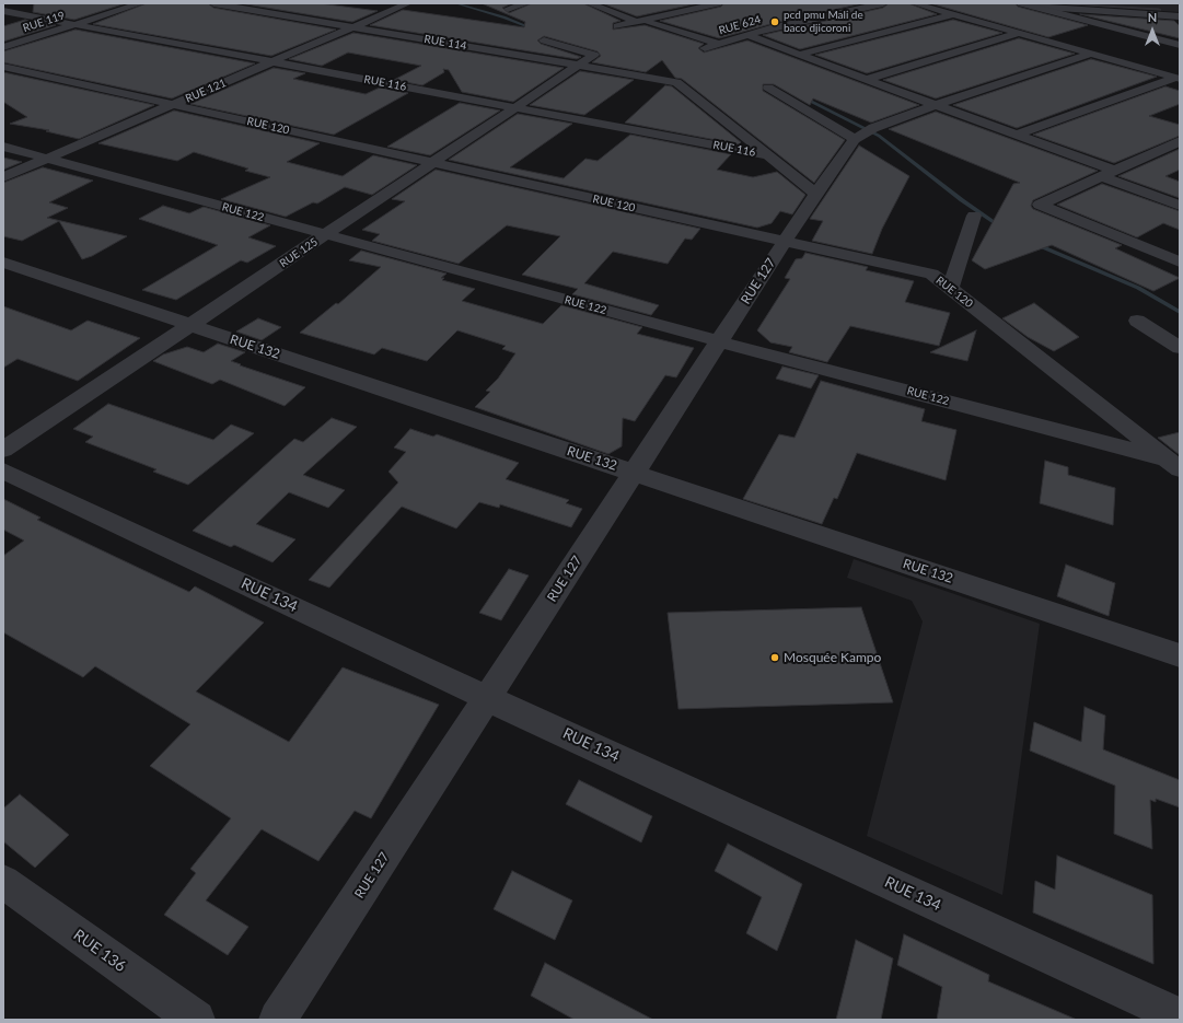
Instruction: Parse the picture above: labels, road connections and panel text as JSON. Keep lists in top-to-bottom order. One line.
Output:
{"streets":{"street":["RUE 119","RUE 624","RUE 114","RUE 116","RUE 121","RUE 120","RUE 122","RUE 125","RUE 127","RUE 132","RUE 134","RUE 136"]},"crossings":[["RUE 119","RUE 116"],["RUE 114","RUE 116"],["RUE 114","RUE 121"],["RUE 114","RUE 125"],["RUE 116","RUE 121"],["RUE 116","RUE 125"],["RUE 121","RUE 120"],["RUE 121","RUE 122"],["RUE 120","RUE 122"],["RUE 120","RUE 125"],["RUE 120","RUE 127"],["RUE 122","RUE 125"],["RUE 122","RUE 127"],["RUE 125","RUE 132"],["RUE 127","RUE 132"],["RUE 127","RUE 134"]],"places":["pcd pmu Mali de baco djicoroni","Mosquée Kampo"],"north":"top"}
